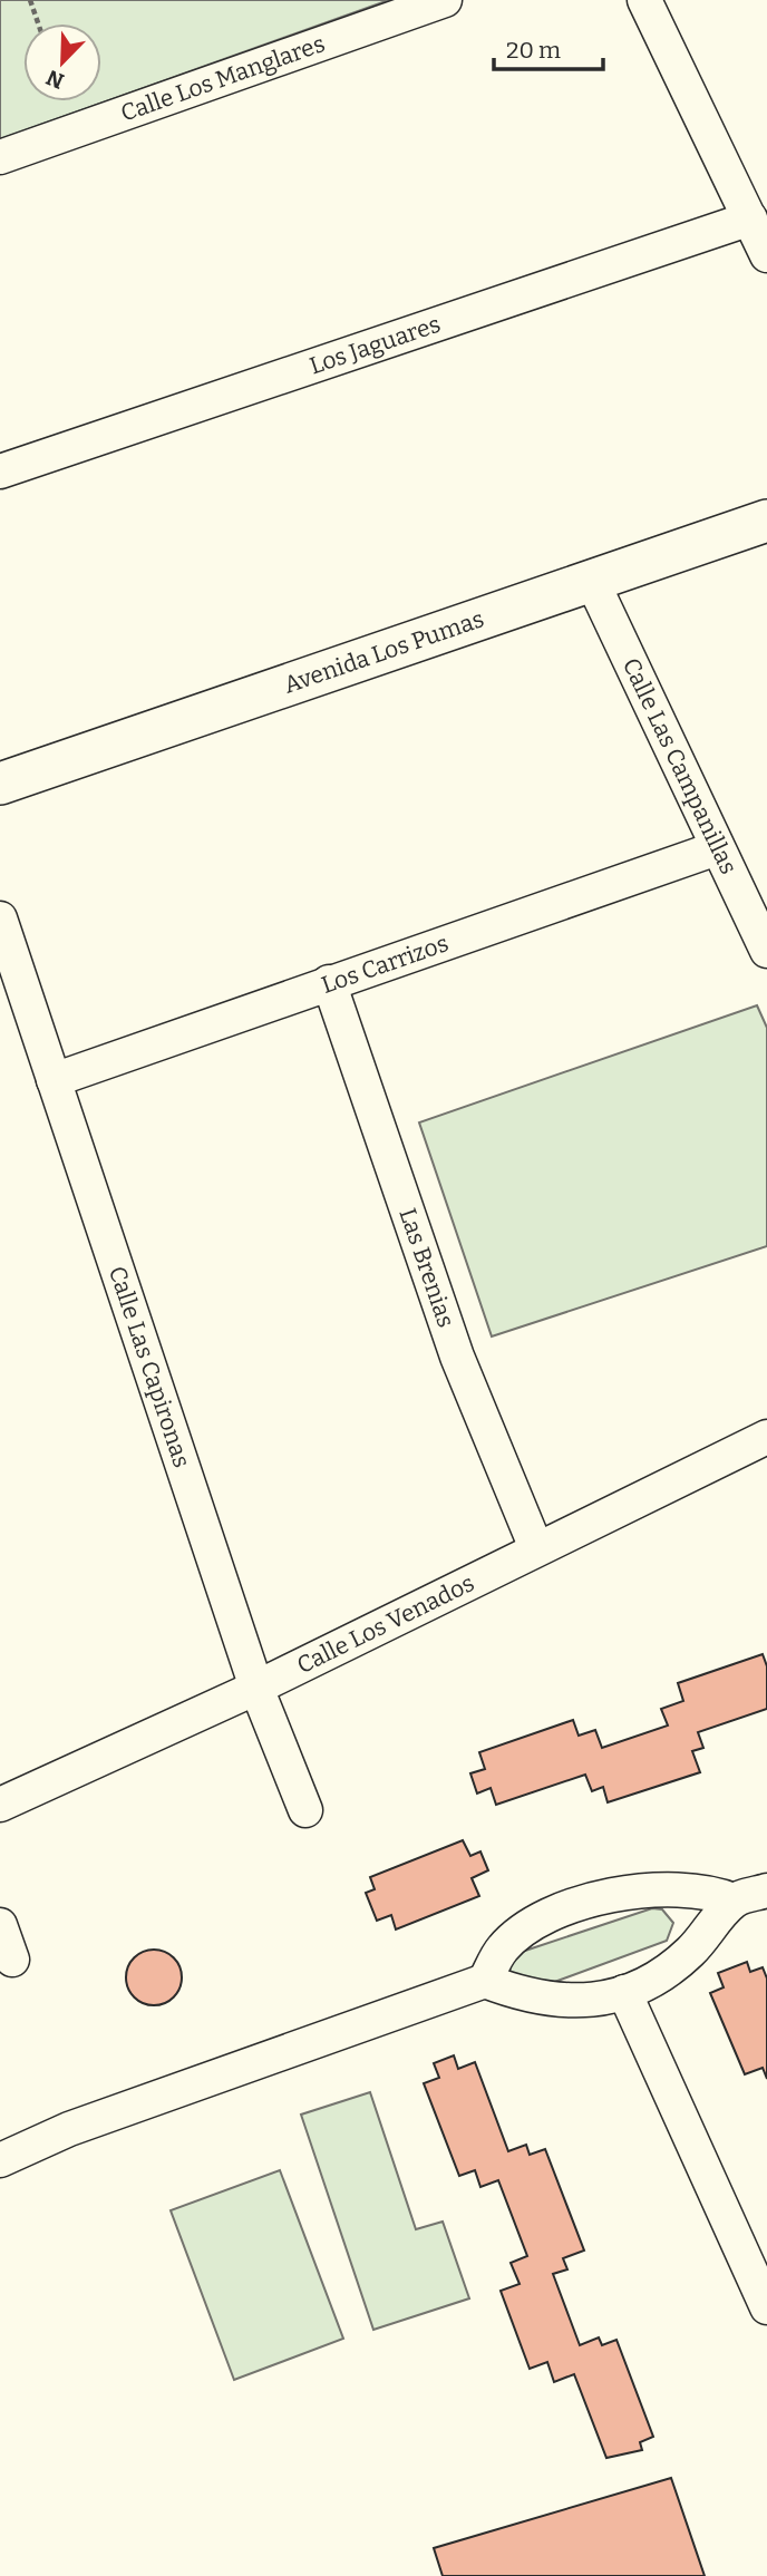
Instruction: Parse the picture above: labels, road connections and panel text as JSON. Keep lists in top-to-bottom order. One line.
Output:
{"streets":{"street":["Calle Los Manglares","Los Jaguares","Avenida Los Pumas","Calle Las Campanillas","Los Carrizos","Las Brenias","Calle Las Capironas","Calle Los Venados"]},"crossings":[["Avenida Los Pumas","Calle Las Campanillas"],["Calle Las Campanillas","Los Carrizos"],["Los Carrizos","Las Brenias"],["Los Carrizos","Calle Las Capironas"],["Las Brenias","Calle Los Venados"],["Calle Las Capironas","Calle Los Venados"]],"scale_bar":"20 m","north":"bottom left"}
